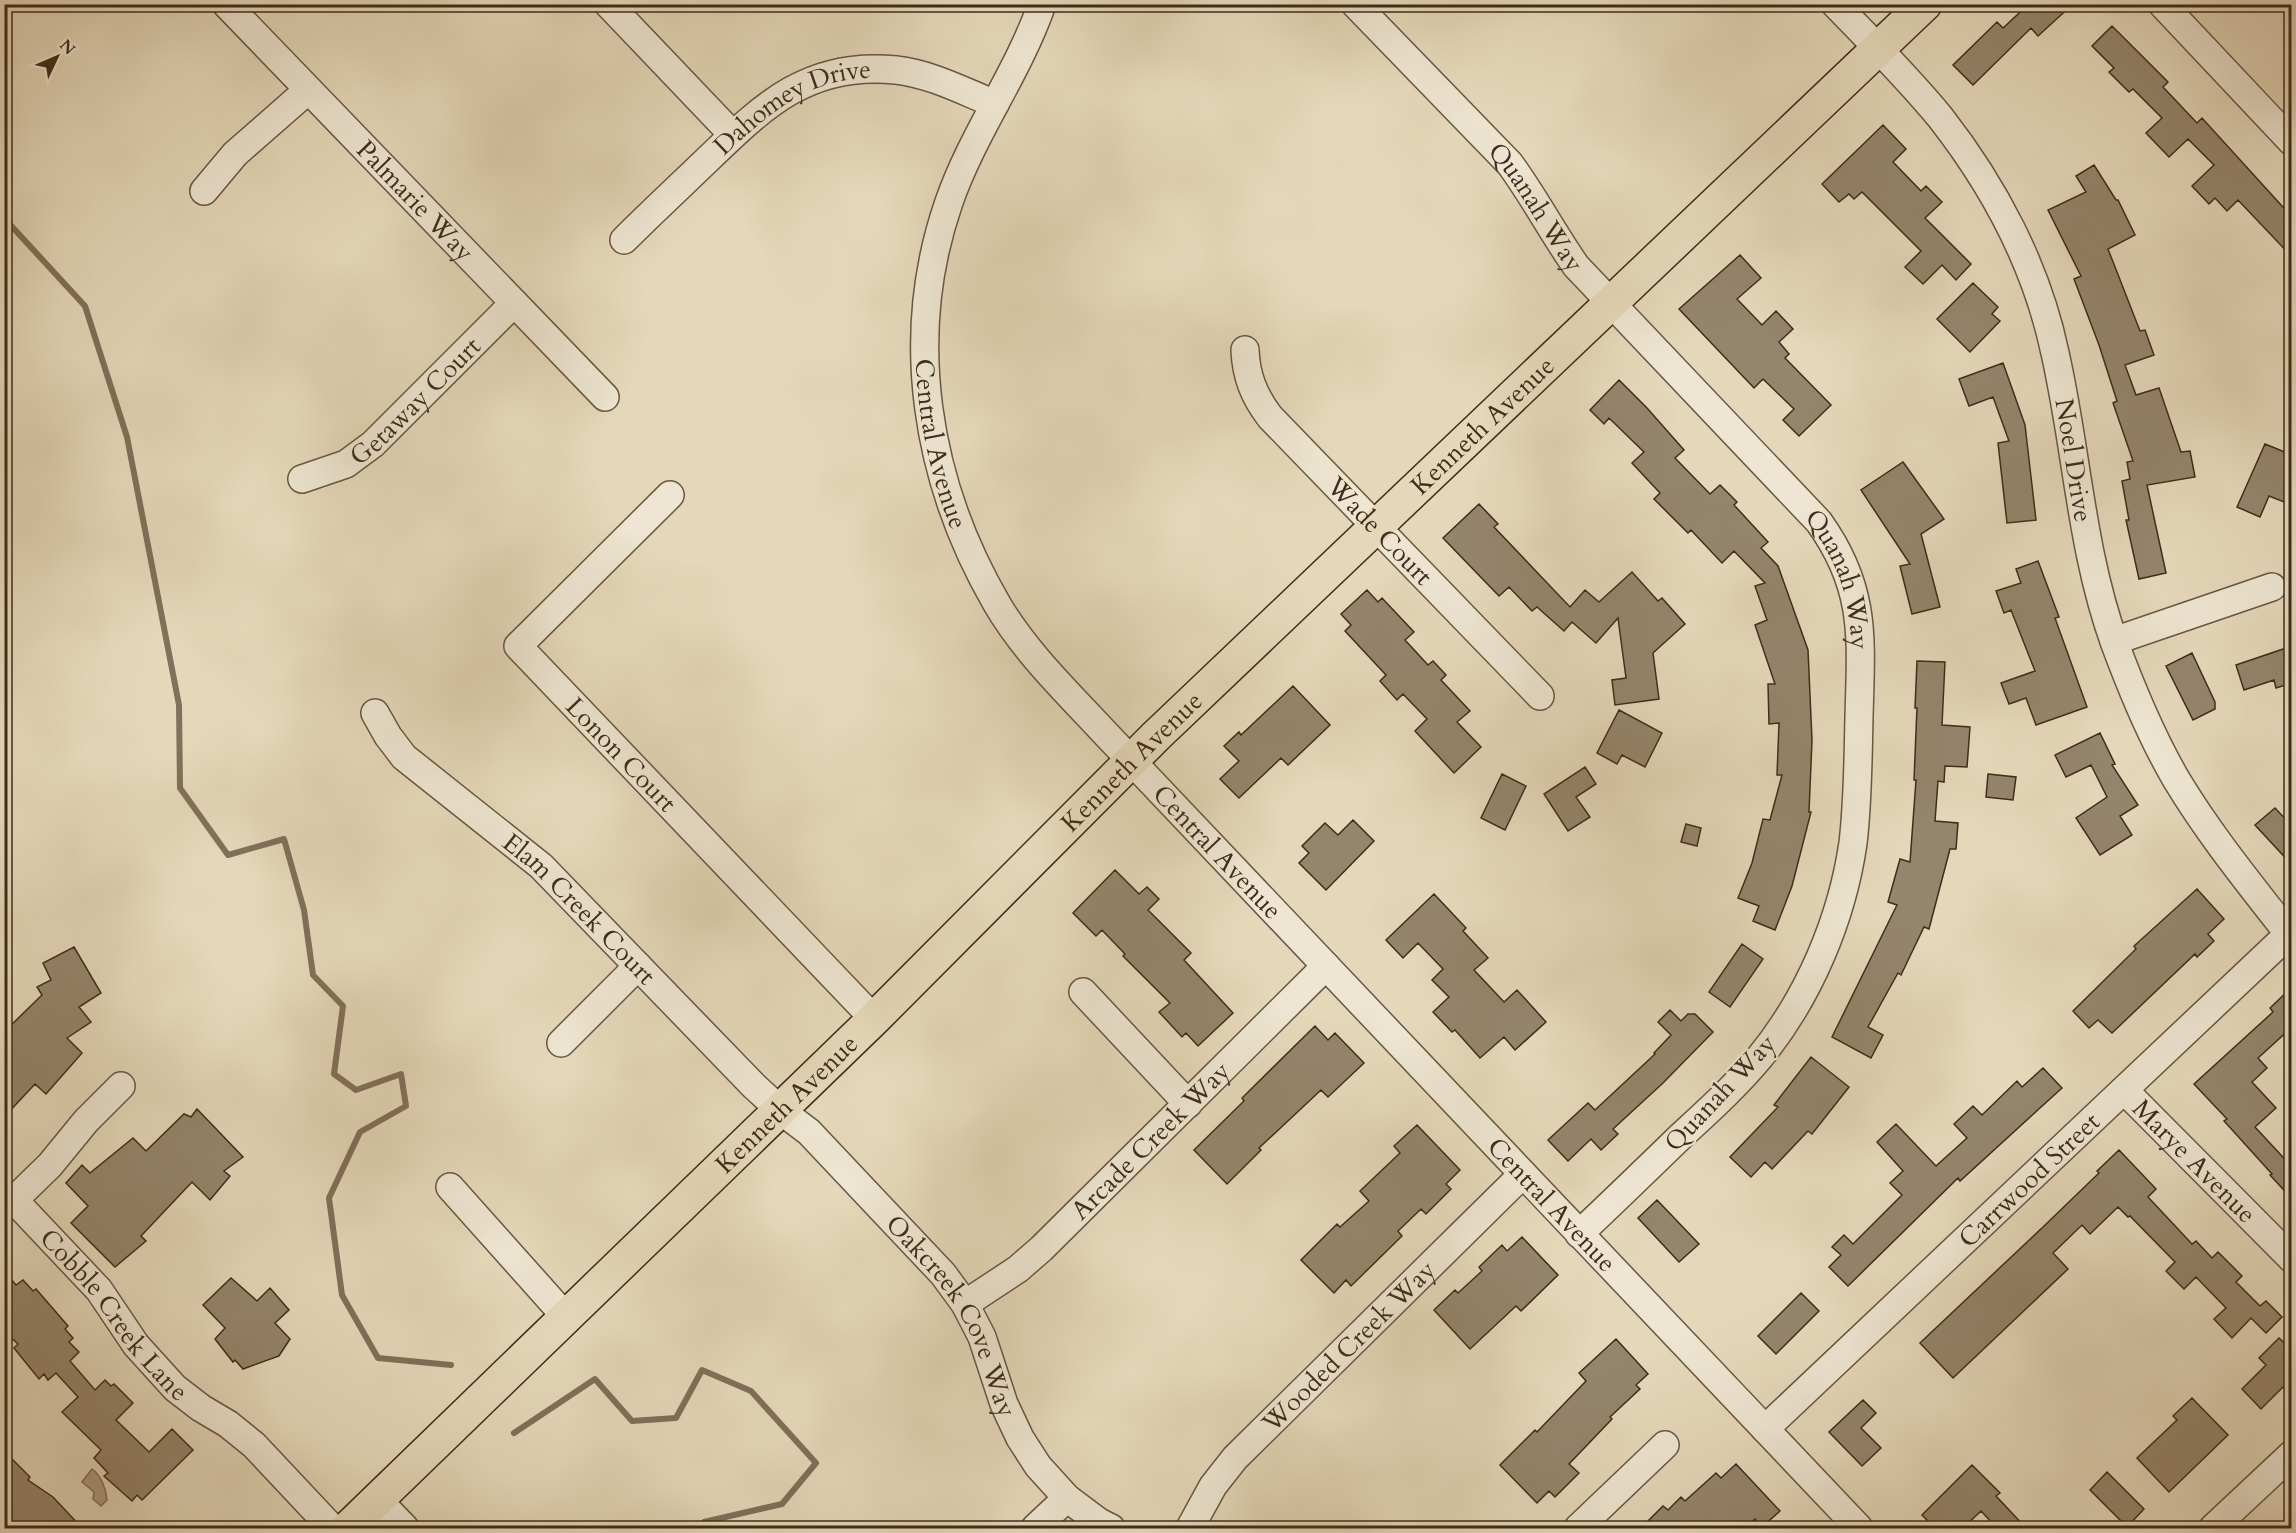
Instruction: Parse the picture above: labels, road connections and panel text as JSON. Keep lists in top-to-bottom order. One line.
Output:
{"streets":{"main road":["Kenneth Avenue"],"street":["Dahomey Drive","Palmarie Way","Quanah Way","Getaway Court","Central Avenue","Noel Drive","Wade Court","Lonon Court","Elam Creek Court","Arcade Creek Way","Marye Avenue","Carrwood Street","Cobble Creek Lane","Oakcreek Cove Way","Wooded Creek Way"]},"crossings":[["Dahomey Drive","Central Avenue"],["Palmarie Way","Getaway Court"],["Quanah Way","Kenneth Avenue"],["Quanah Way","Central Avenue"],["Kenneth Avenue","Central Avenue"],["Kenneth Avenue","Noel Drive"],["Kenneth Avenue","Wade Court"],["Kenneth Avenue","Lonon Court"],["Kenneth Avenue","Elam Creek Court"],["Kenneth Avenue","Oakcreek Cove Way"],["Central Avenue","Arcade Creek Way"],["Central Avenue","Carrwood Street"],["Central Avenue","Wooded Creek Way"],["Noel Drive","Carrwood Street"],["Elam Creek Court","Oakcreek Cove Way"],["Arcade Creek Way","Oakcreek Cove Way"],["Marye Avenue","Carrwood Street"]],"north":"top right"}
